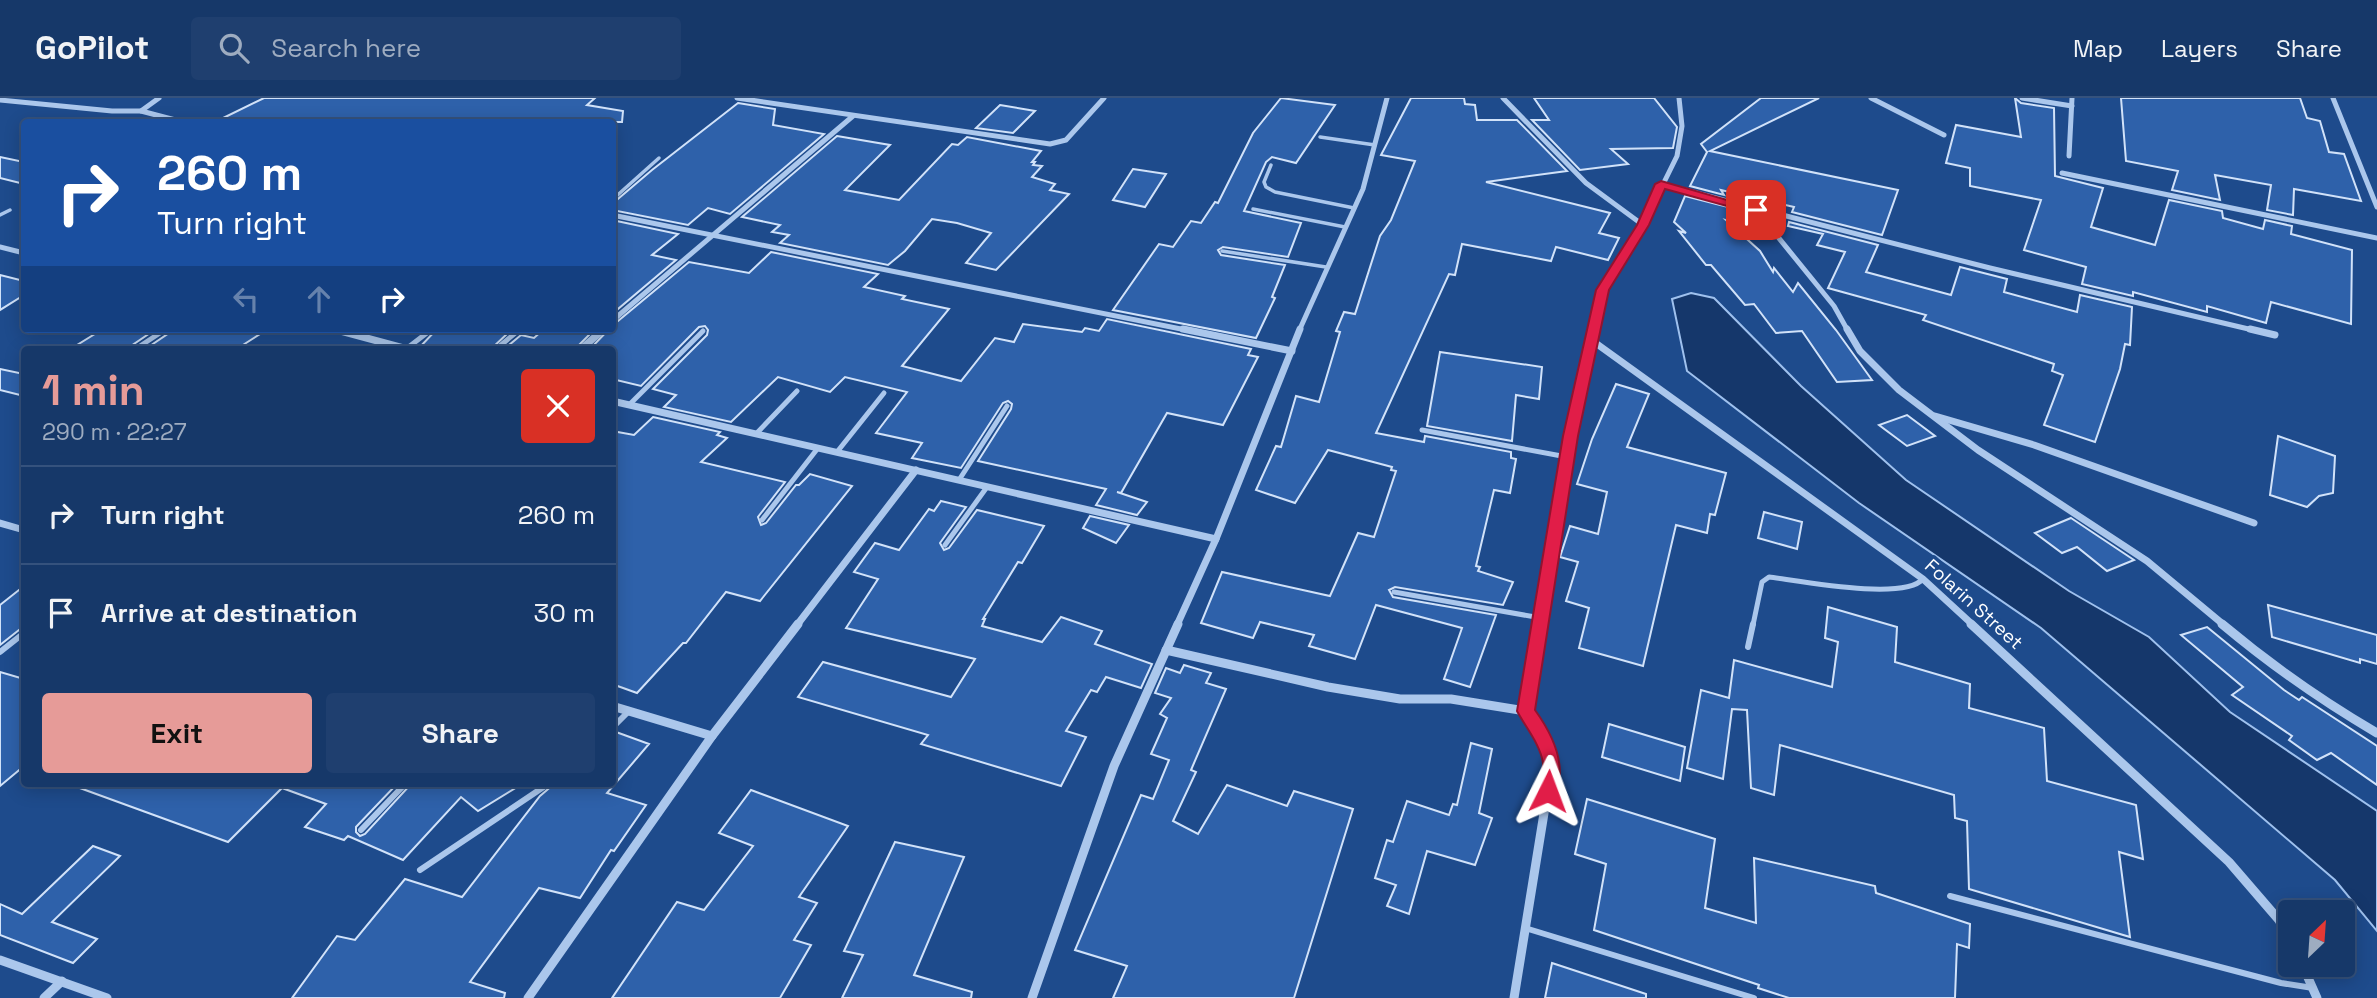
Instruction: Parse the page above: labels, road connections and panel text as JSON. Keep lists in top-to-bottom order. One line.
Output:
{"streets":{"street":["Folarin Street"]},"north":"top right","page":{"header":"GoPilot","search":"Search here","nav":["Map","Layers","Share"],"turn":["260 m","Turn right"],"heading":["1 min","290 m · 22:27"],"list":[{"name":"Turn right","value":"260 m"},{"name":"Arrive at destination","value":"30 m"}],"buttons":["Exit","Share"]}}
